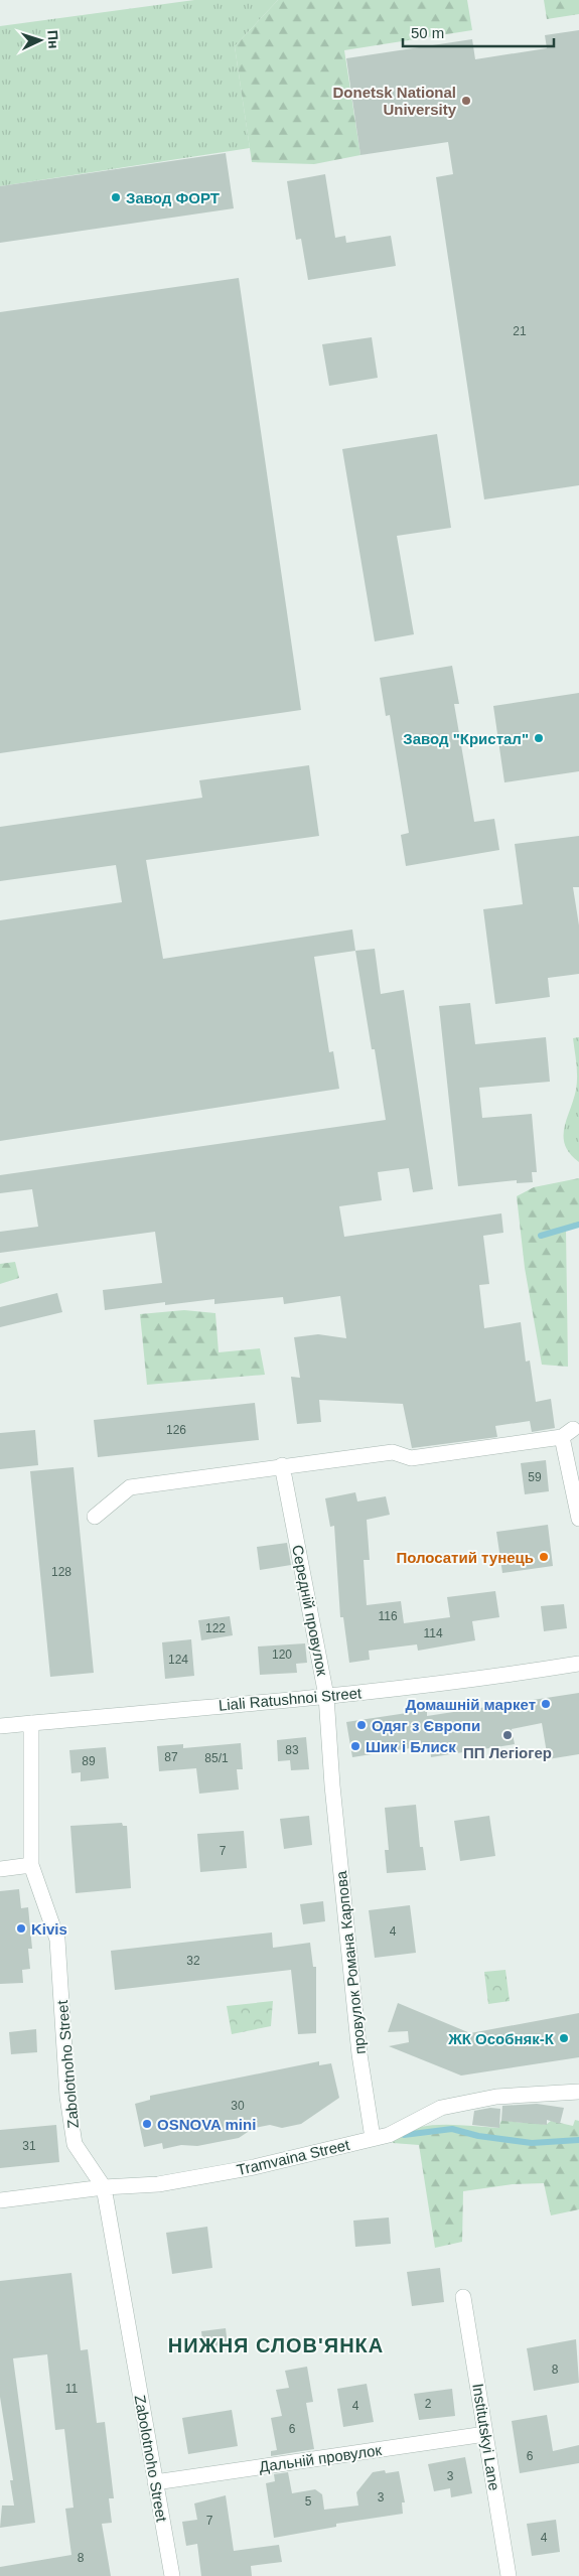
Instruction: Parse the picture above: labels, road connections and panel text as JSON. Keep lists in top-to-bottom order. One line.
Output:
{"streets":{"street":["Середній провулок","Liali Ratushnoi Street","провулок Романа Карпова","Zabolotnoho Street","Tramvaina Street","Institutskyi Lane","Дальній провулок"]},"crossings":[["Середній провулок","Liali Ratushnoi Street"],["Середній провулок","провулок Романа Карпова"],["Liali Ratushnoi Street","Zabolotnoho Street"],["провулок Романа Карпова","Tramvaina Street"],["Zabolotnoho Street","Tramvaina Street"],["Zabolotnoho Street","Дальній провулок"],["Institutskyi Lane","Дальній провулок"]],"districts":["НИЖНЯ СЛОВ'ЯНКА"],"places":["Donetsk National University","Завод ФОРТ","Завод \"Кристал\"","Полосатий тунець","Домашній маркет","Одяг з Європи","ПП Легіогер","Шик і Блиск","Kivis","ЖК Особняк-К","OSNOVA mini"],"house_numbers":["21","126","59","128","116","122","114","120","124","83","87","85/1","89","7","4","32","30","31","8","11","2","4","6","6","3","3","5","7","4","8"],"scale_bar":"50 m","north":"right"}
